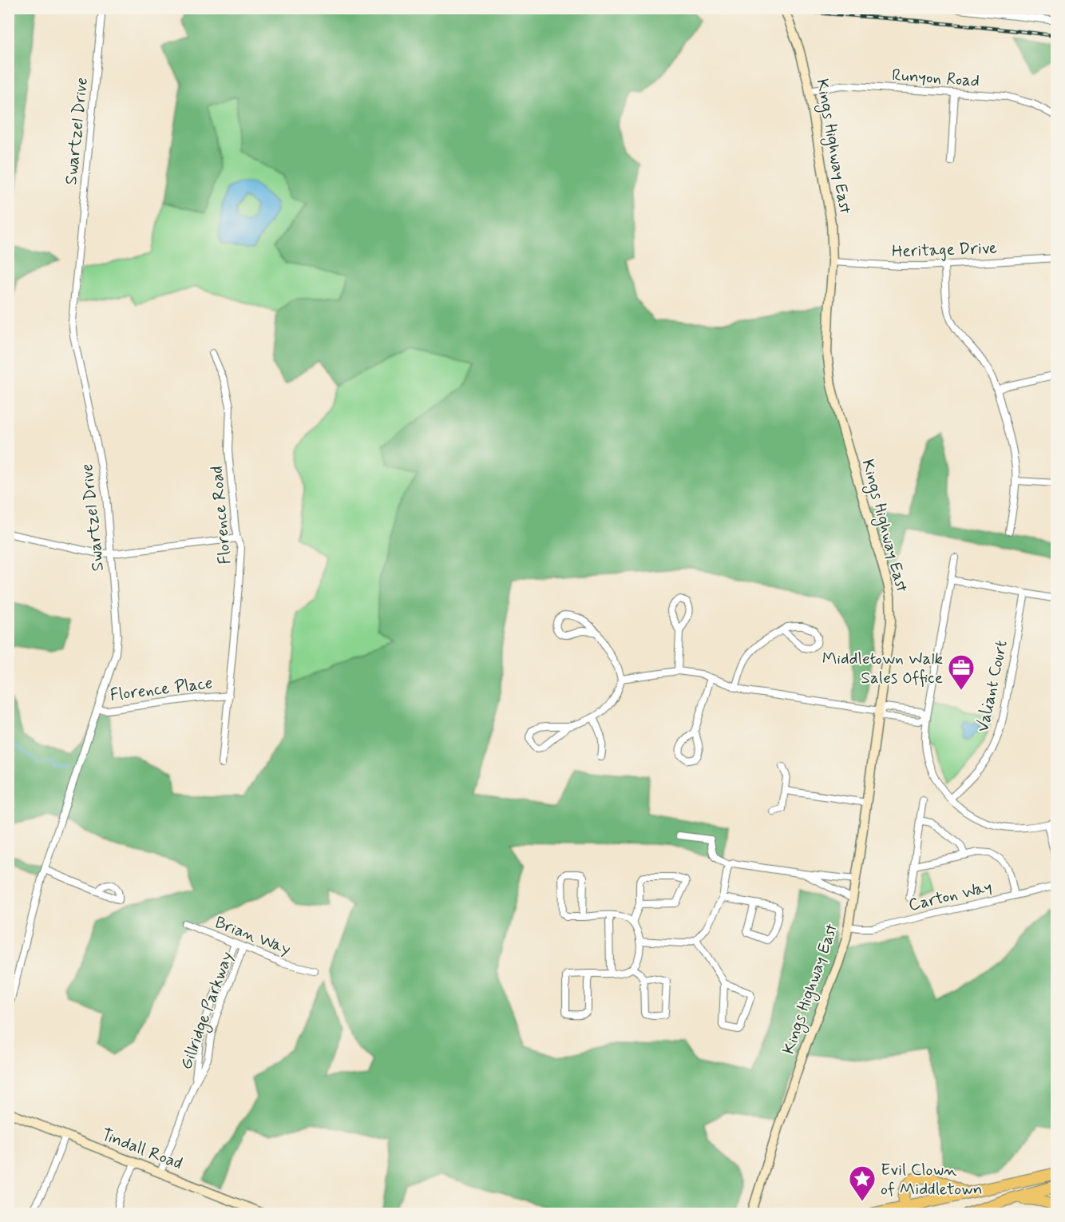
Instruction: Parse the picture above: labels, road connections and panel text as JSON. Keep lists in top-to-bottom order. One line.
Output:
{"streets":{"street":["Runyon Road","Swartzel Drive","Kings Highway East","Heritage Drive","Florence Road","Valiant Court","Florence Place","Carton Way","Brian Way","Gillridge Parkway","Tindall Road"]},"crossings":[["Runyon Road","Kings Highway East"],["Swartzel Drive","Florence Place"],["Kings Highway East","Heritage Drive"],["Kings Highway East","Carton Way"],["Florence Road","Florence Place"],["Brian Way","Gillridge Parkway"],["Gillridge Parkway","Tindall Road"]],"places":{"office":["Middletown Walk Sales Office"],"place":["Evil Clown of Middletown"]}}
